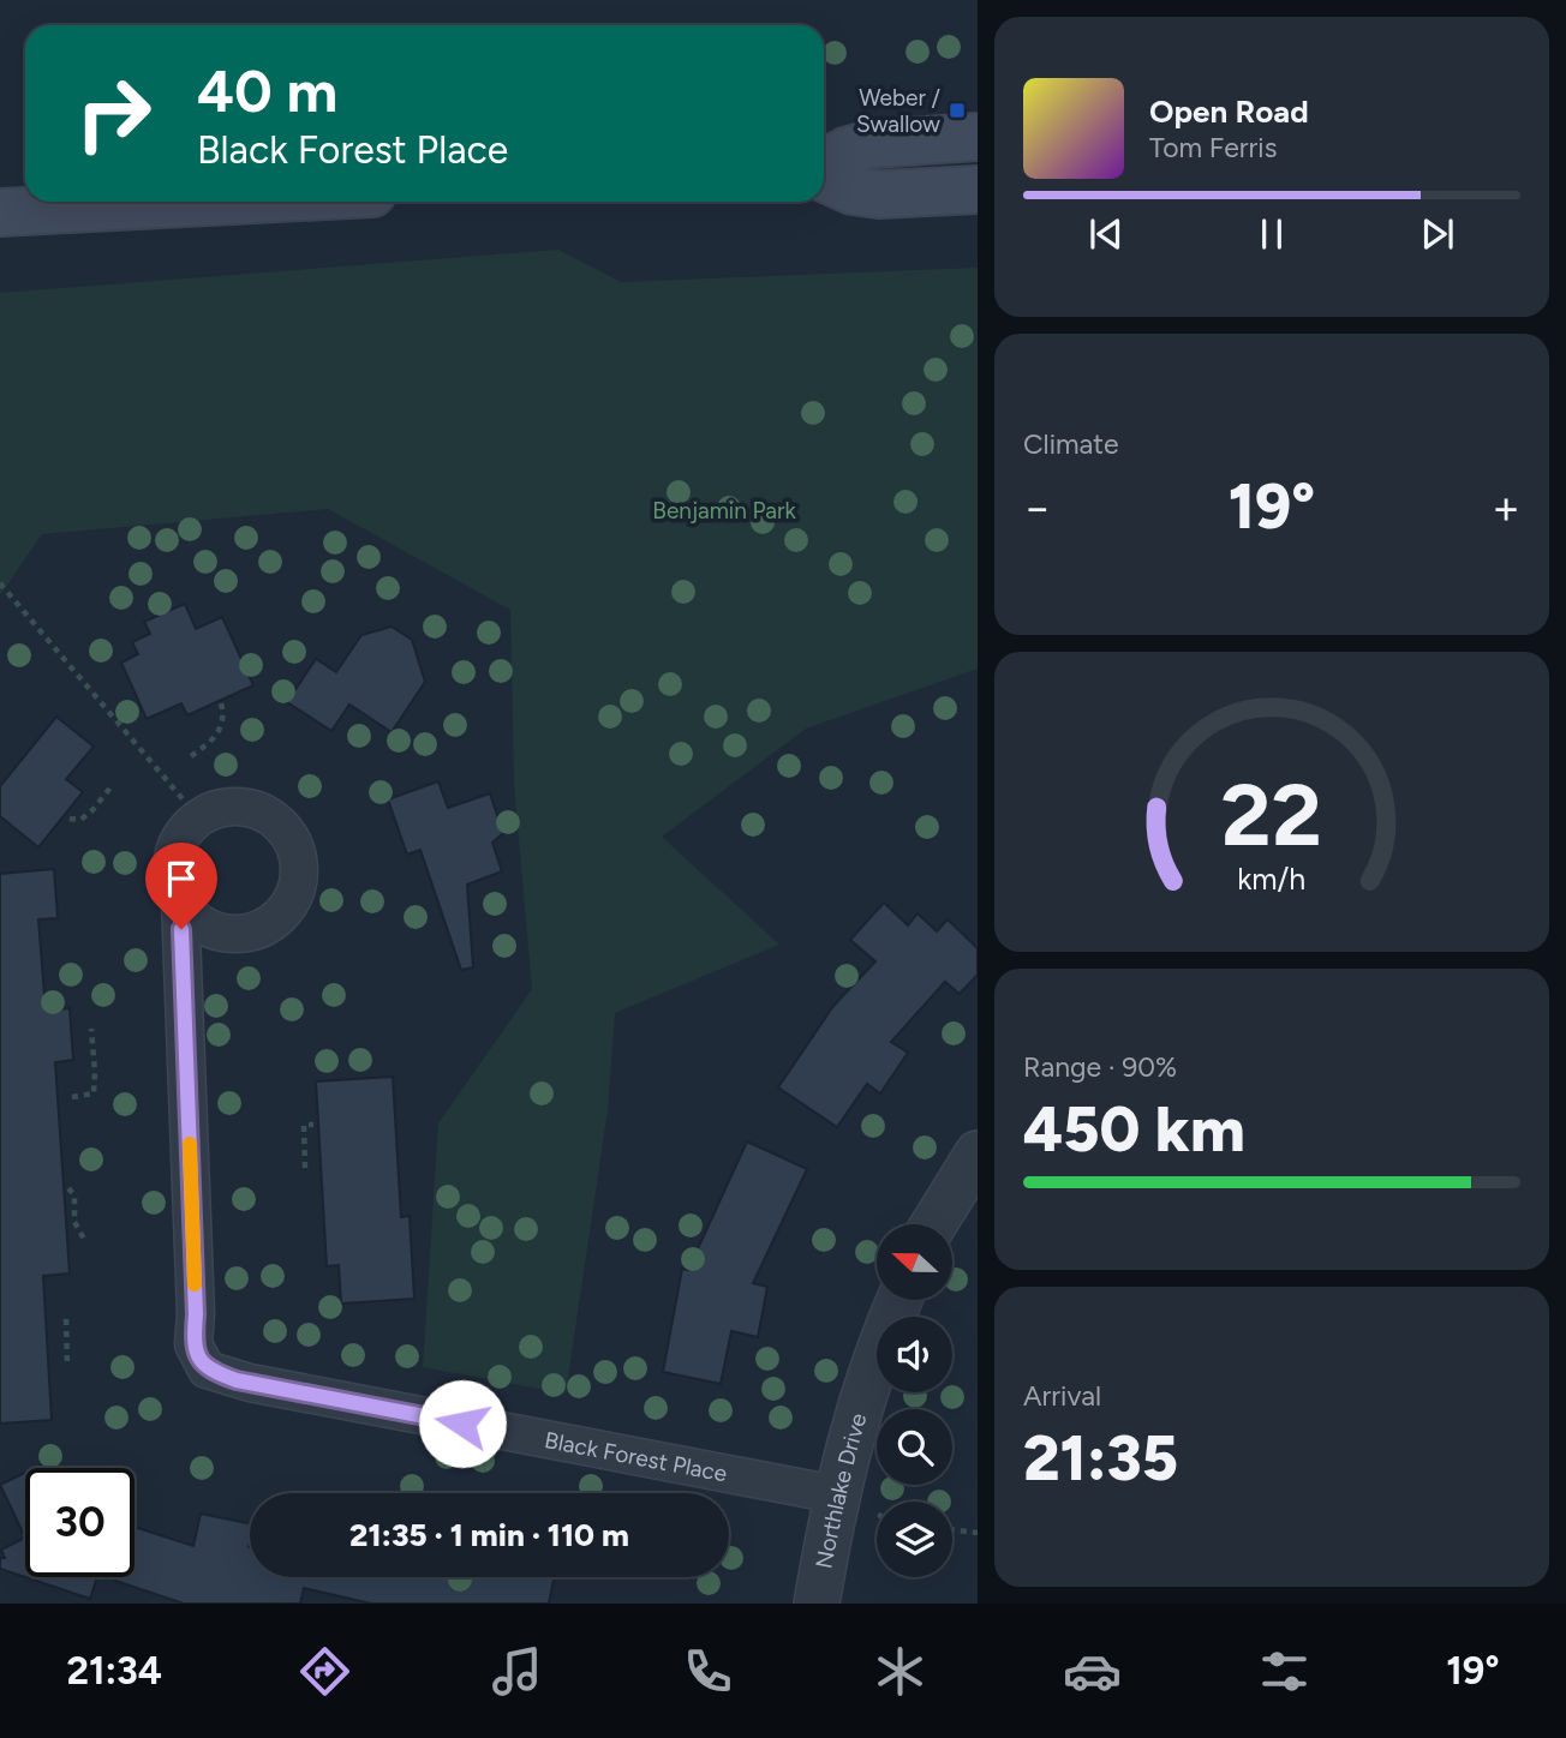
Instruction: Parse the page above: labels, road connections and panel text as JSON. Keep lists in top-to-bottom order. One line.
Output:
{"streets":{"street":["Black Forest Place","Northlake Drive"]},"crossings":[["Black Forest Place","Northlake Drive"]],"parks":["Benjamin Park"],"places":{"transit":["Weber / Swallow"]},"north":"left","page":{"turn":["40 m","Black Forest Place"],"song":["Open Road","Tom Ferris"],"tile":["Climate",["Range · 90%","450 km"],["Arrival","21:35"]],"heat":["−","19°","+"],"limit":"30","trip":"21:35 · 1 min · 110 m","tabs":["21:34","19°"],"gauge":["22","km/h"]}}
